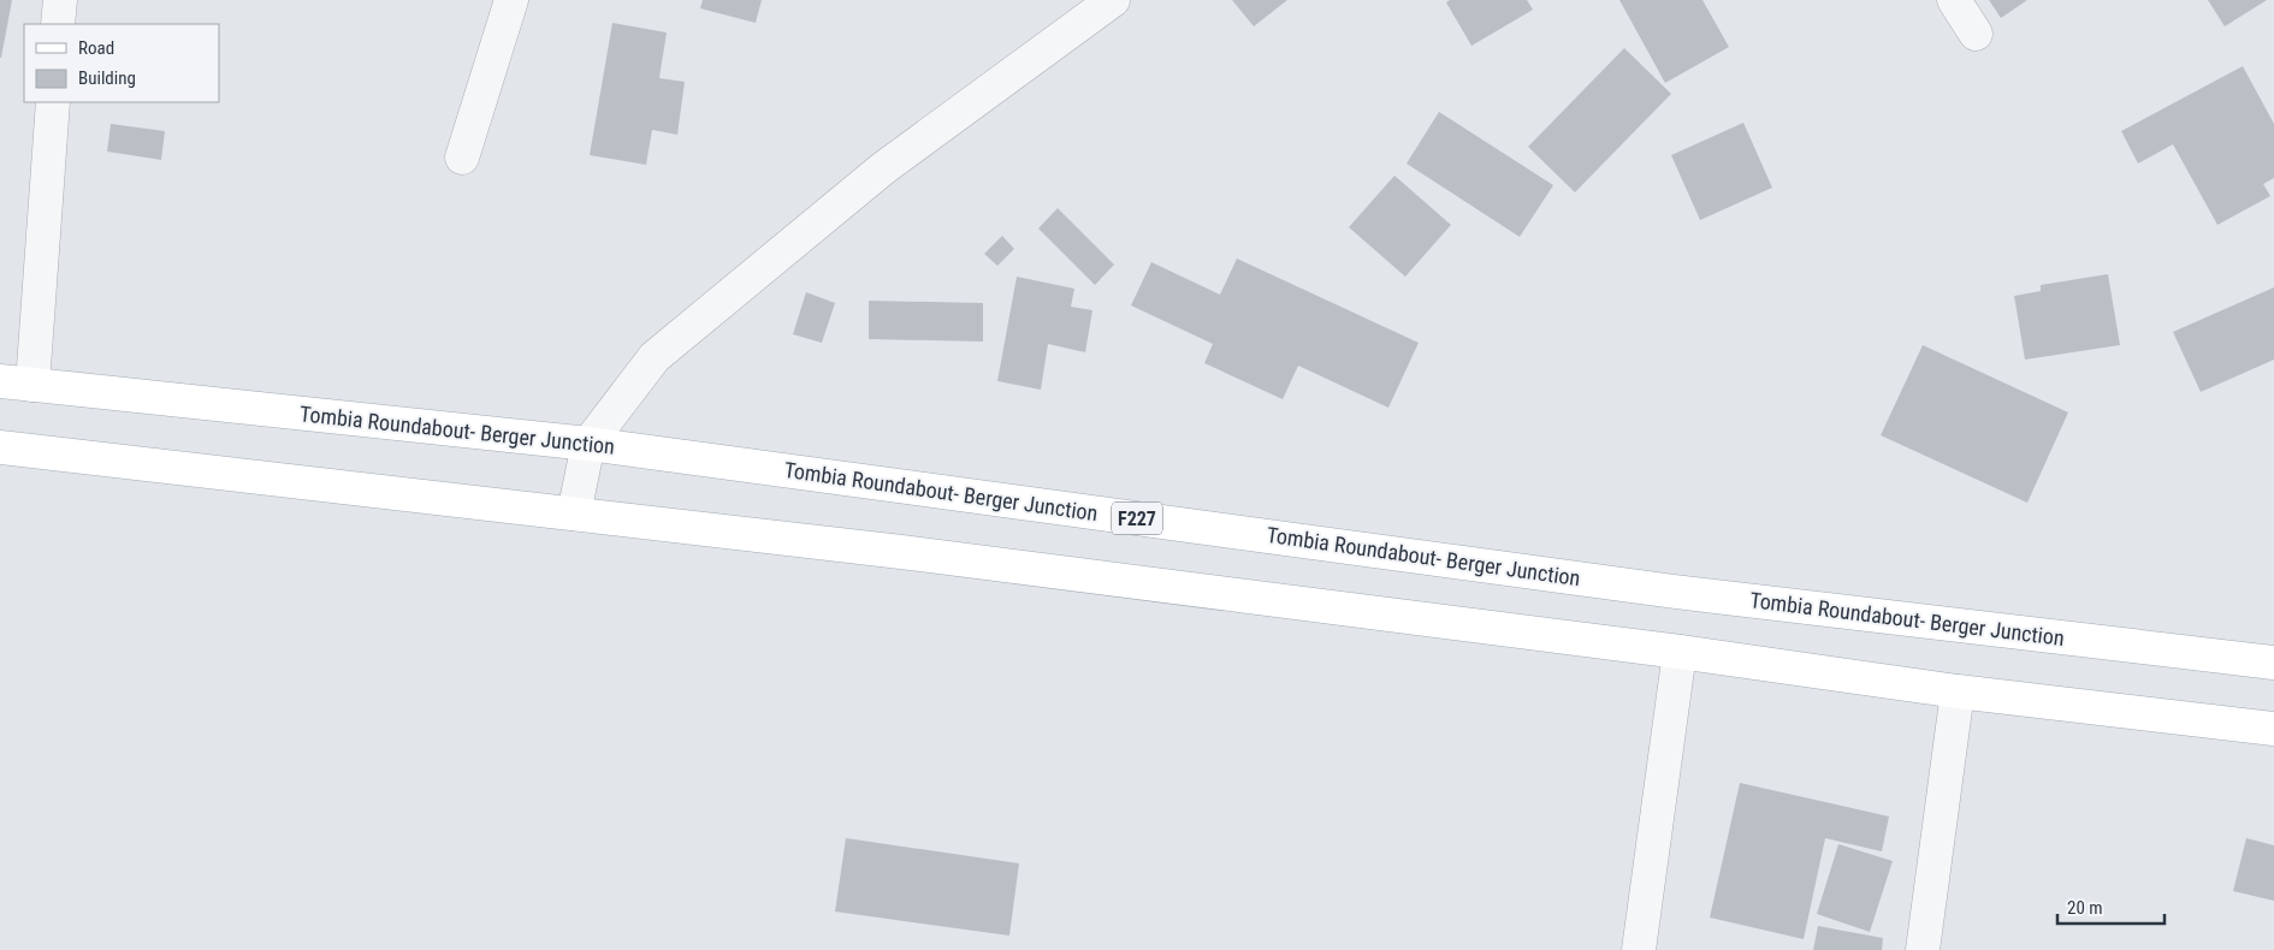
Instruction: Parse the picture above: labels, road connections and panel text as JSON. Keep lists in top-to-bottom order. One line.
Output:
{"streets":{"main road":["Tombia Roundabout- Berger Junction","F227"]},"legend":["Road","Building"],"scale_bar":"20 m"}
